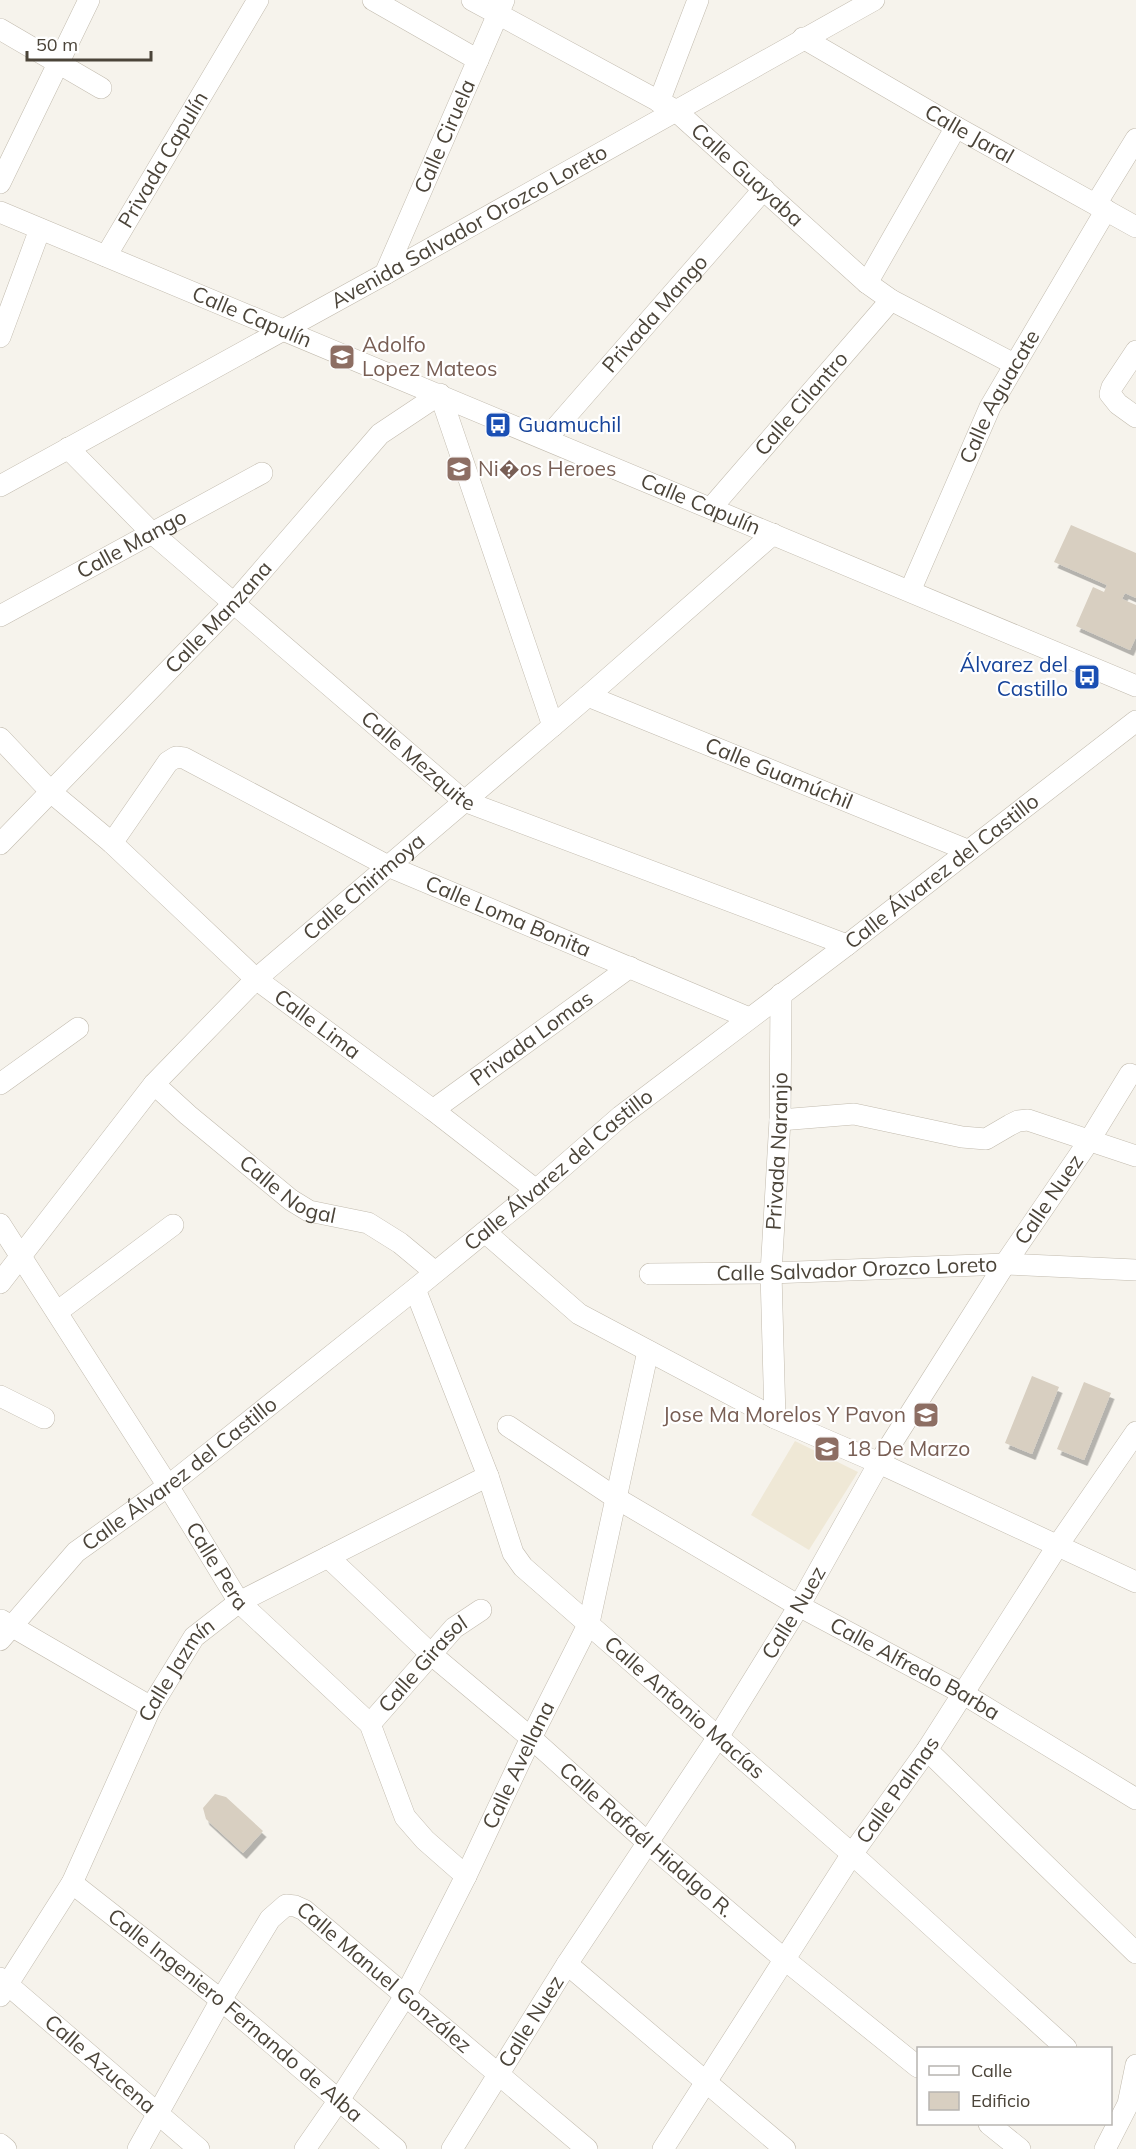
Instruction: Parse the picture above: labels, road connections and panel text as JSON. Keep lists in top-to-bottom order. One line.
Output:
{"streets":{"street":["Calle Jaral","Calle Ciruela","Privada Capulín","Calle Guayaba","Avenida Salvador Orozco Loreto","Privada Mango","Calle Capulín","Calle Aguacate","Calle Cilantro","Calle Mango","Calle Manzana","Calle Mezquite","Calle Guamúchil","Calle Álvarez del Castillo","Calle Chirimoya","Calle Loma Bonita","Calle Lima","Privada Lomas","Privada Naranjo","Calle Nogal","Calle Nuez","Calle Salvador Orozco Loreto","Calle Pera","Calle Girasol","Calle Alfredo Barba","Calle Jazmín","Calle Antonio Macías","Calle Avellana","Calle Palmas","Calle Rafaél Hidalgo R.","Calle Manuel González","Calle Ingeniero Fernando de Alba","Calle Azucena"]},"crossings":[["Calle Jaral","Avenida Salvador Orozco Loreto"],["Calle Jaral","Calle Aguacate"],["Calle Ciruela","Calle Guayaba"],["Calle Ciruela","Avenida Salvador Orozco Loreto"],["Privada Capulín","Calle Capulín"],["Calle Guayaba","Avenida Salvador Orozco Loreto"],["Calle Guayaba","Privada Mango"],["Calle Guayaba","Calle Aguacate"],["Calle Guayaba","Calle Cilantro"],["Avenida Salvador Orozco Loreto","Calle Capulín"],["Avenida Salvador Orozco Loreto","Calle Mezquite"],["Privada Mango","Calle Capulín"],["Calle Capulín","Calle Aguacate"],["Calle Capulín","Calle Cilantro"],["Calle Capulín","Calle Manzana"],["Calle Capulín","Calle Chirimoya"],["Calle Mango","Calle Mezquite"],["Calle Manzana","Calle Mezquite"],["Calle Manzana","Calle Lima"],["Calle Mezquite","Calle Álvarez del Castillo"],["Calle Mezquite","Calle Chirimoya"],["Calle Guamúchil","Calle Álvarez del Castillo"],["Calle Guamúchil","Calle Chirimoya"],["Calle Álvarez del Castillo","Calle Loma Bonita"],["Calle Álvarez del Castillo","Calle Lima"],["Calle Álvarez del Castillo","Privada Naranjo"],["Calle Álvarez del Castillo","Calle Nogal"],["Calle Álvarez del Castillo","Calle Pera"],["Calle Álvarez del Castillo","Calle Antonio Macías"],["Calle Chirimoya","Calle Loma Bonita"],["Calle Chirimoya","Calle Lima"],["Calle Chirimoya","Calle Nogal"],["Calle Chirimoya","Calle Pera"],["Calle Loma Bonita","Calle Lima"],["Calle Loma Bonita","Privada Lomas"],["Calle Lima","Privada Lomas"],["Privada Naranjo","Calle Salvador Orozco Loreto"],["Calle Nuez","Calle Salvador Orozco Loreto"],["Calle Nuez","Calle Alfredo Barba"],["Calle Nuez","Calle Antonio Macías"],["Calle Nuez","Calle Rafaél Hidalgo R."],["Calle Nuez","Calle Manuel González"],["Calle Pera","Calle Girasol"],["Calle Pera","Calle Jazmín"],["Calle Pera","Calle Avellana"],["Calle Girasol","Calle Rafaél Hidalgo R."],["Calle Alfredo Barba","Calle Avellana"],["Calle Alfredo Barba","Calle Palmas"],["Calle Jazmín","Calle Antonio Macías"],["Calle Jazmín","Calle Rafaél Hidalgo R."],["Calle Jazmín","Calle Ingeniero Fernando de Alba"],["Calle Jazmín","Calle Azucena"],["Calle Antonio Macías","Calle Avellana"],["Calle Antonio Macías","Calle Palmas"],["Calle Avellana","Calle Rafaél Hidalgo R."],["Calle Avellana","Calle Manuel González"],["Calle Avellana","Calle Ingeniero Fernando de Alba"],["Calle Palmas","Calle Rafaél Hidalgo R."],["Calle Manuel González","Calle Ingeniero Fernando de Alba"]],"places":{"school or university":["Adolfo Lopez Mateos","Ni�os Heroes","Jose Ma Morelos Y Pavon","18 De Marzo"],"bus stop":["Guamuchil","Álvarez del Castillo"]},"legend":["Calle","Edificio"],"scale_bar":"50 m"}
